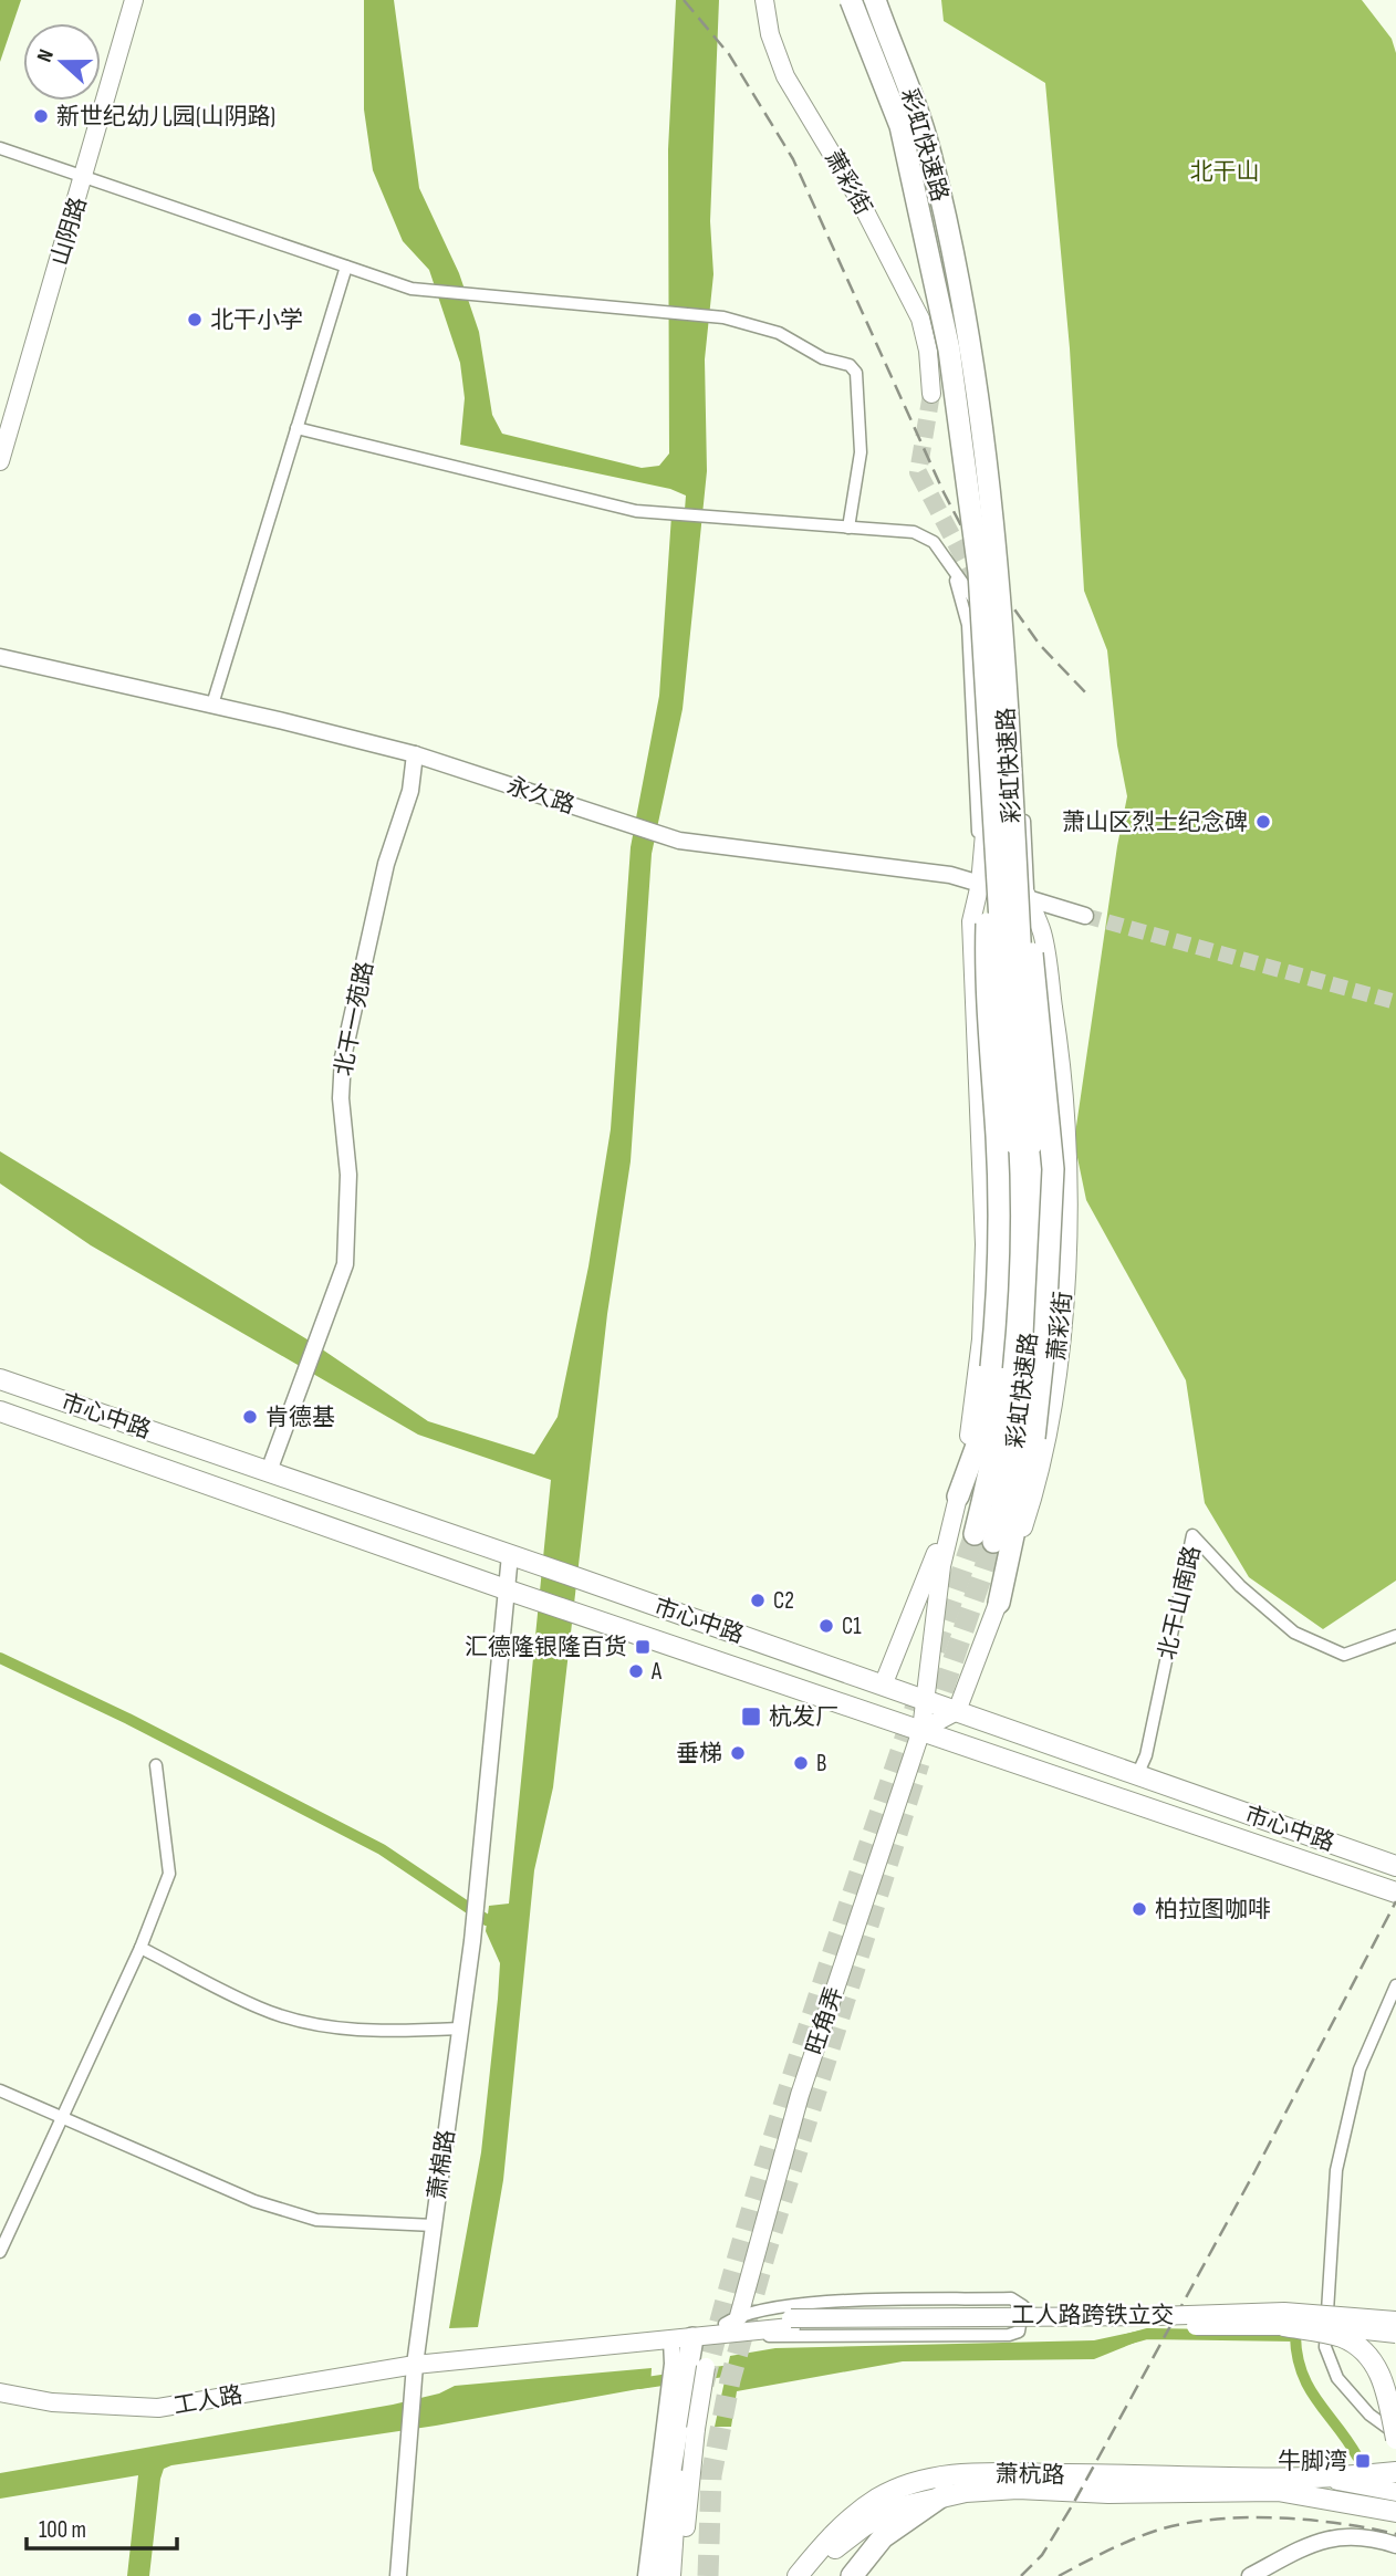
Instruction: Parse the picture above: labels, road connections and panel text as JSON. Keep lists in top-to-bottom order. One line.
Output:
{"streets":{"highway":["彩虹快速路"],"main road":["萧彩街","山阴路","市心中路","旺角弄","工人路跨铁立交","工人路","萧杭路"],"street":["永久路","北干一苑路","北干山南路","萧棉路"]},"crossings":[["萧彩街","永久路"],["萧彩街","市心中路"],["永久路","北干一苑路"],["北干一苑路","市心中路"],["市心中路","北干山南路"],["市心中路","旺角弄"],["市心中路","萧棉路"],["旺角弄","工人路"],["萧棉路","工人路"],["工人路跨铁立交","工人路"]],"parks":["北干山"],"places":{"other":["新世纪幼儿园(山阴路)","北干小学","萧山区烈士纪念碑","肯德基","C2","C1","A","垂梯","B","柏拉图咖啡"],"transit":["汇德隆银隆百货","杭发厂","牛脚湾"]},"scale_bar":"100 m","north":"left"}
